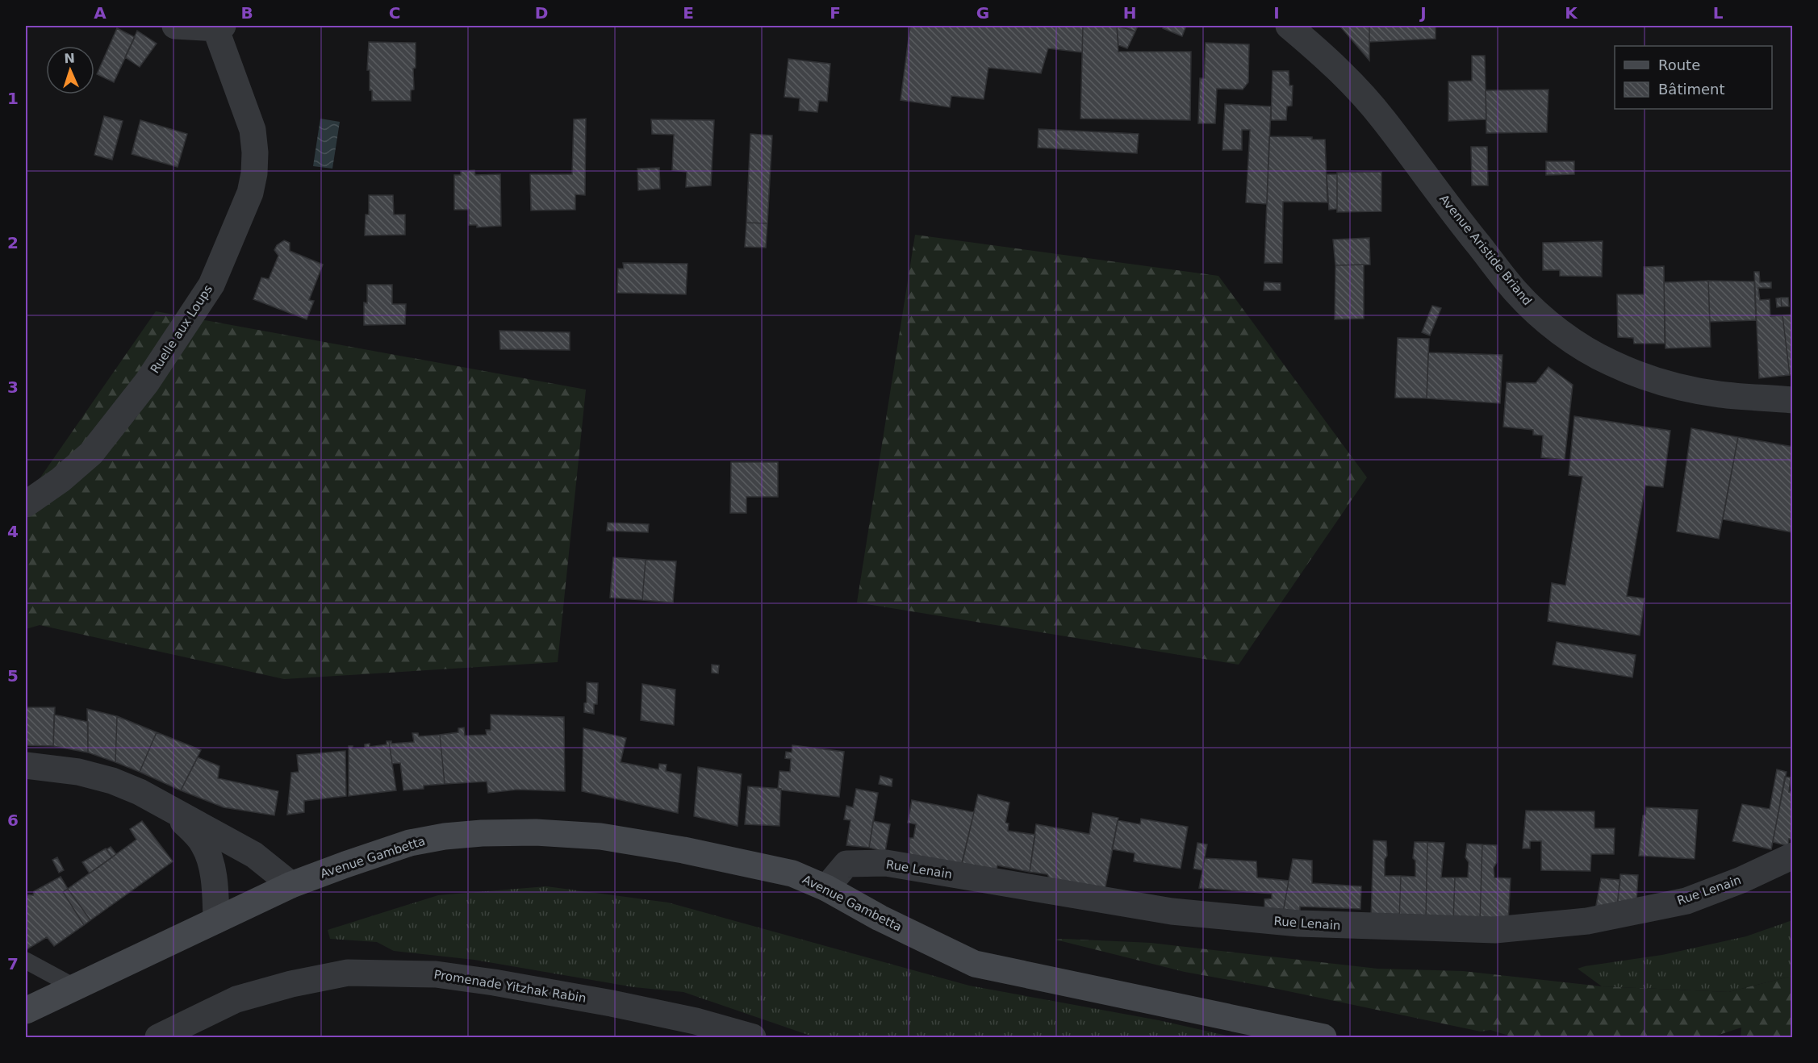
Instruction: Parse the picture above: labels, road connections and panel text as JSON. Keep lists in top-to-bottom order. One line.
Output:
{"streets":{"main road":["Avenue Gambetta"],"street":["Avenue Aristide Briand","Ruelle aux Loups","Rue Lenain","Promenade Yitzhak Rabin"]},"crossings":[["Avenue Gambetta","Rue Lenain"]],"legend":["Route","Bâtiment"],"north":"top","grid":{"columns":["A","B","C","D","E","F","G","H","I","J","K","L"],"rows":["1","2","3","4","5","6","7"]}}
